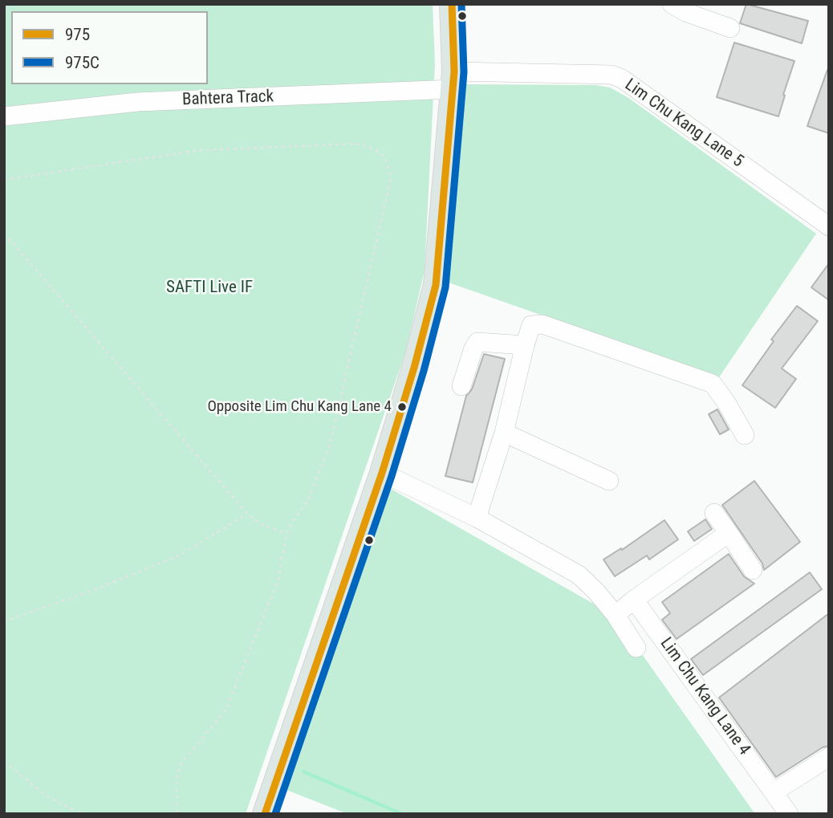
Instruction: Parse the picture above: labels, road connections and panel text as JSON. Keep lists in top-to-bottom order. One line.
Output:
{"streets":{"street":["Bahtera Track","Lim Chu Kang Lane 5","Lim Chu Kang Lane 4"]},"crossings":[["Bahtera Track","Lim Chu Kang Lane 5"]],"parks":["SAFTI Live IF"],"places":["Opposite Lim Chu Kang Lane 4"],"lines":["transit line 975","transit line 975C"],"legend":["975","975C"]}
